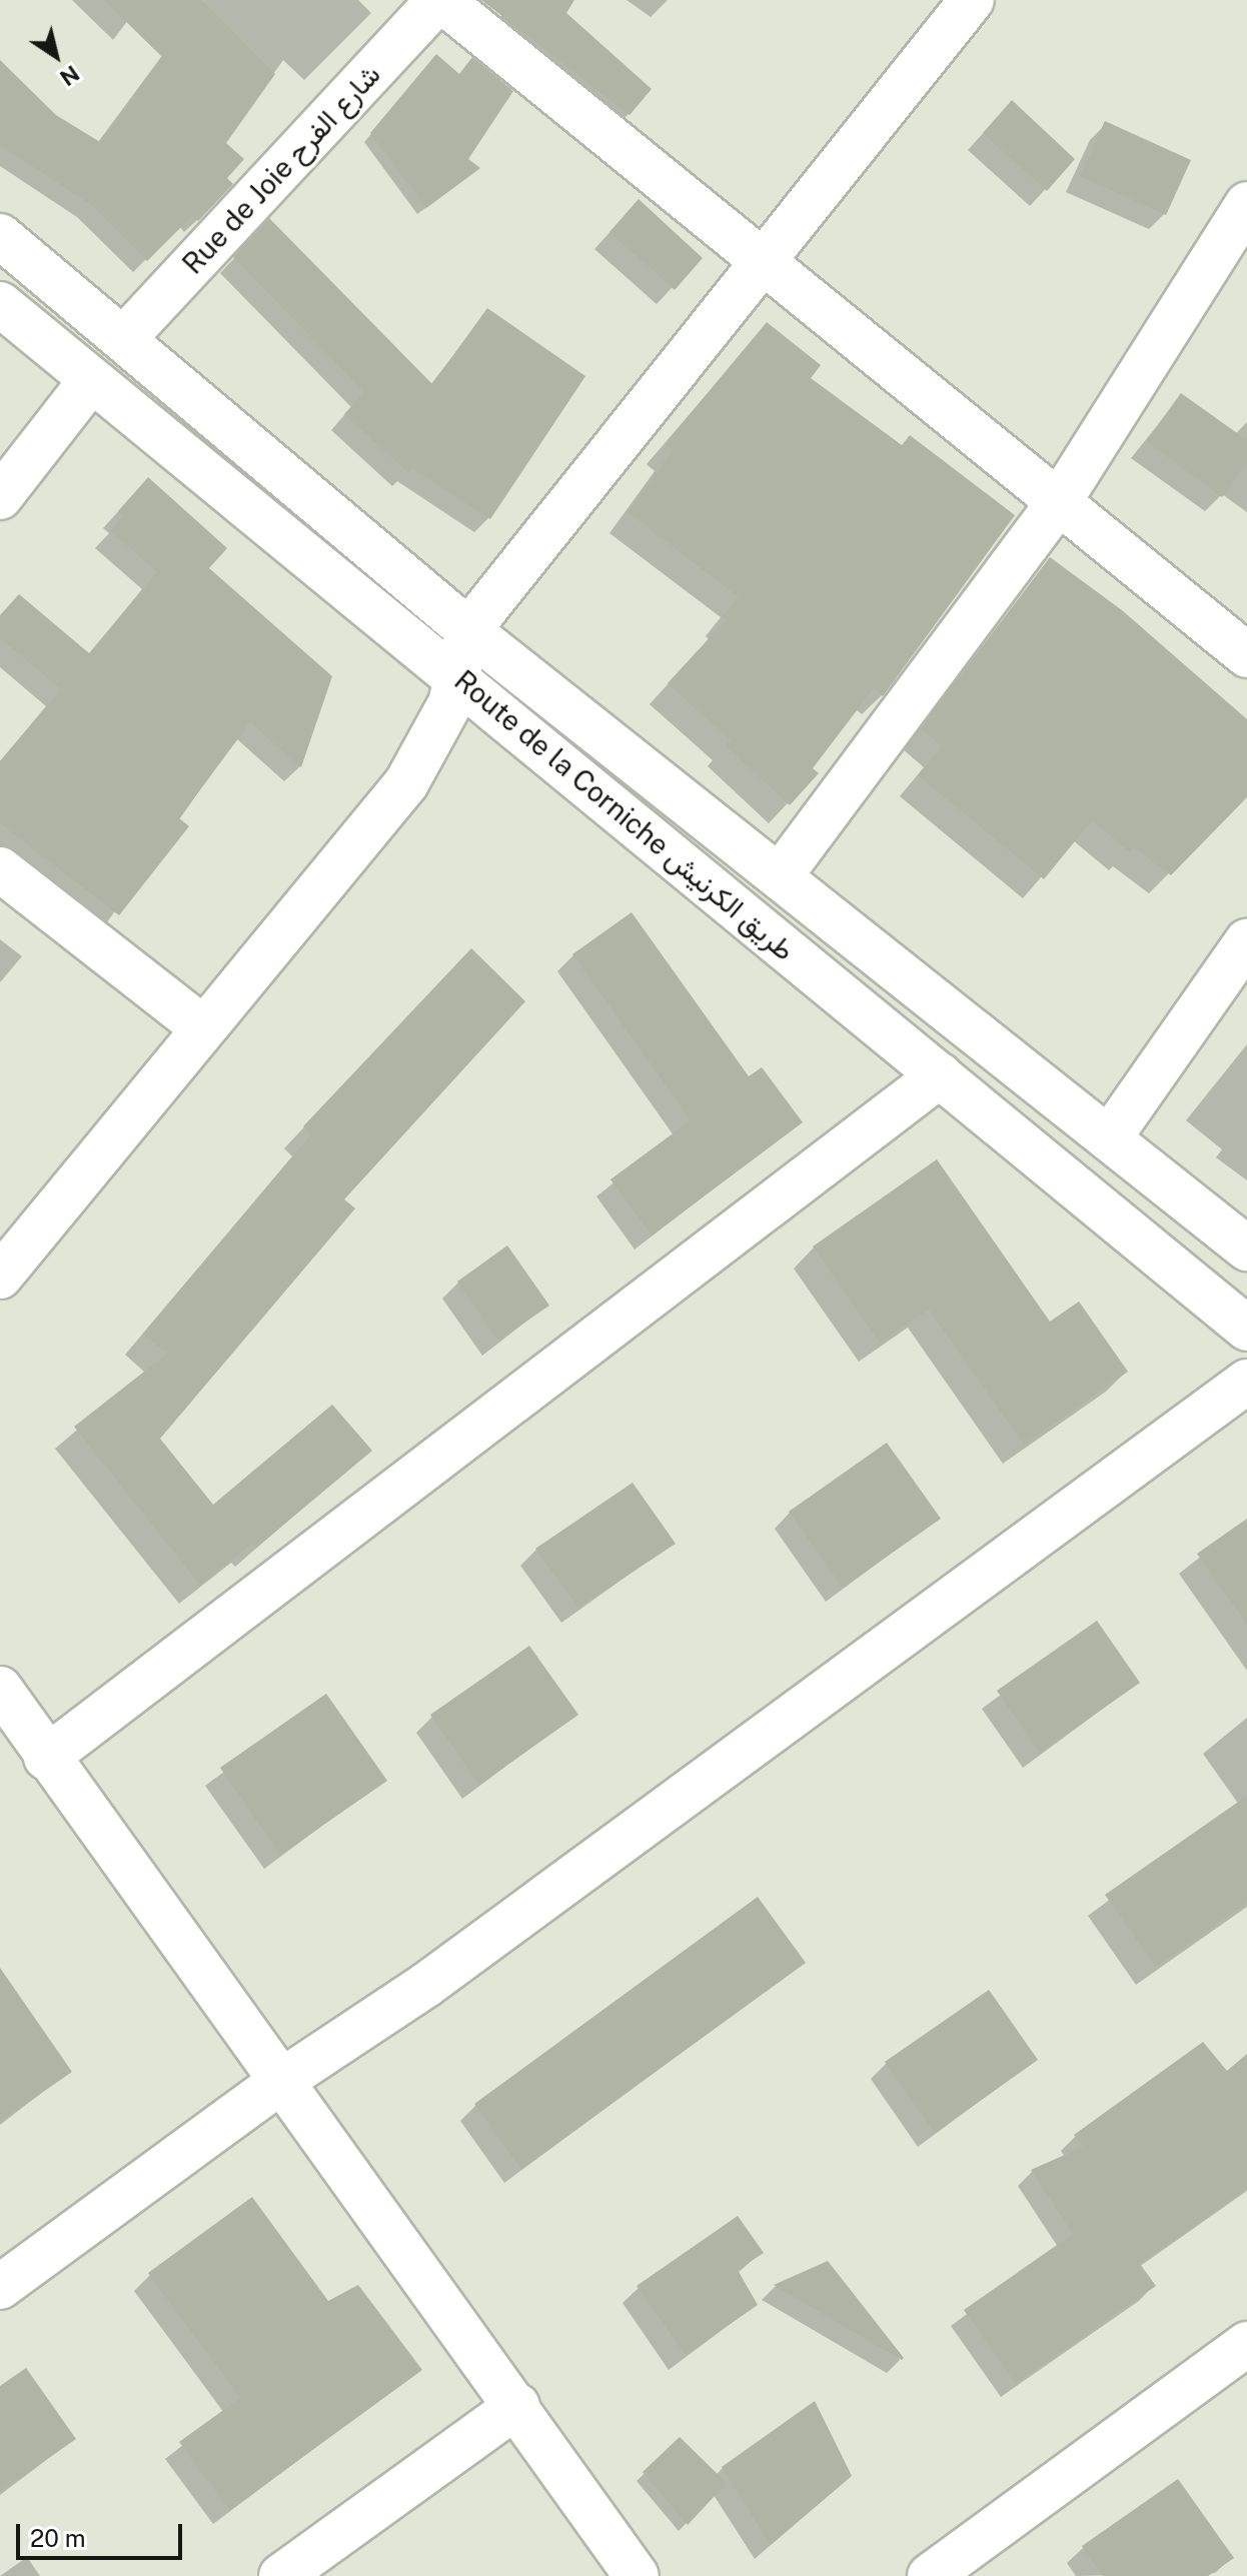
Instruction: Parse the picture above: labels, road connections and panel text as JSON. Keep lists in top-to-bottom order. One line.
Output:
{"streets":{"street":["Rue de Joie شارع الفرح","Route de la Corniche طريق الكرنيش"]},"crossings":[["Rue de Joie شارع الفرح","Route de la Corniche طريق الكرنيش"]],"scale_bar":"20 m","north":"bottom right"}
